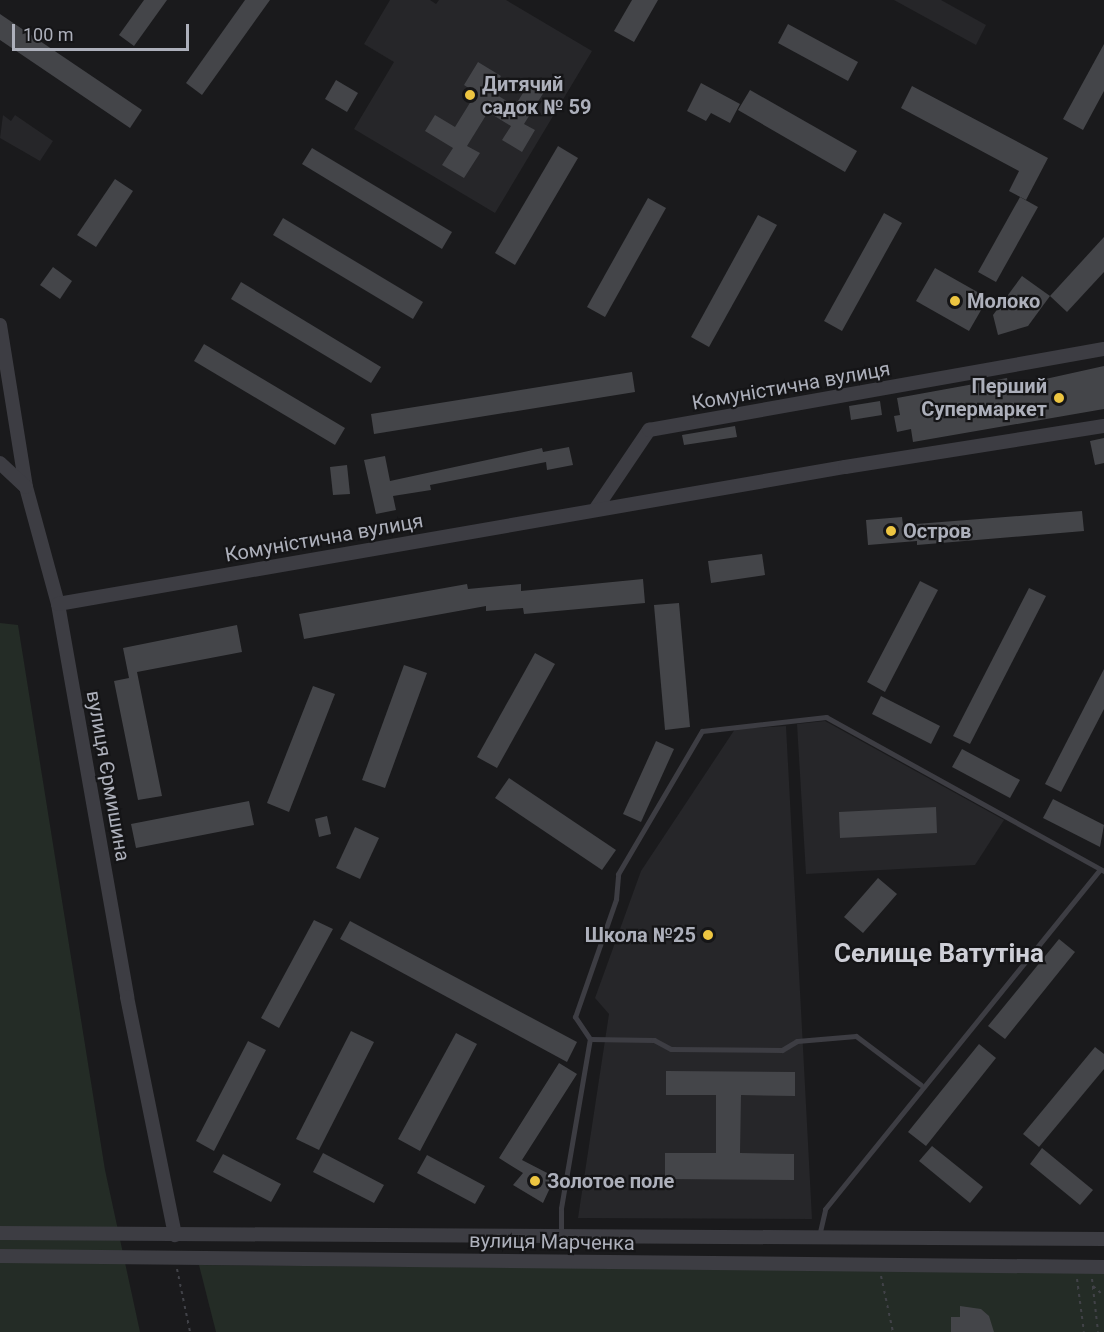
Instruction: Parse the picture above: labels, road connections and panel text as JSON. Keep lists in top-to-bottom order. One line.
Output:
{"streets":{"street":["Комуністична вулиця","вулиця Єрмишина","вулиця Марченка"]},"crossings":[["Комуністична вулиця","вулиця Єрмишина"],["вулиця Єрмишина","вулиця Марченка"]],"districts":["Селище Ватутіна"],"places":["Дитячий садок № 59","Молоко","Перший Супермаркет","Остров","Школа №25","Золотое поле"],"scale_bar":"100 m"}
